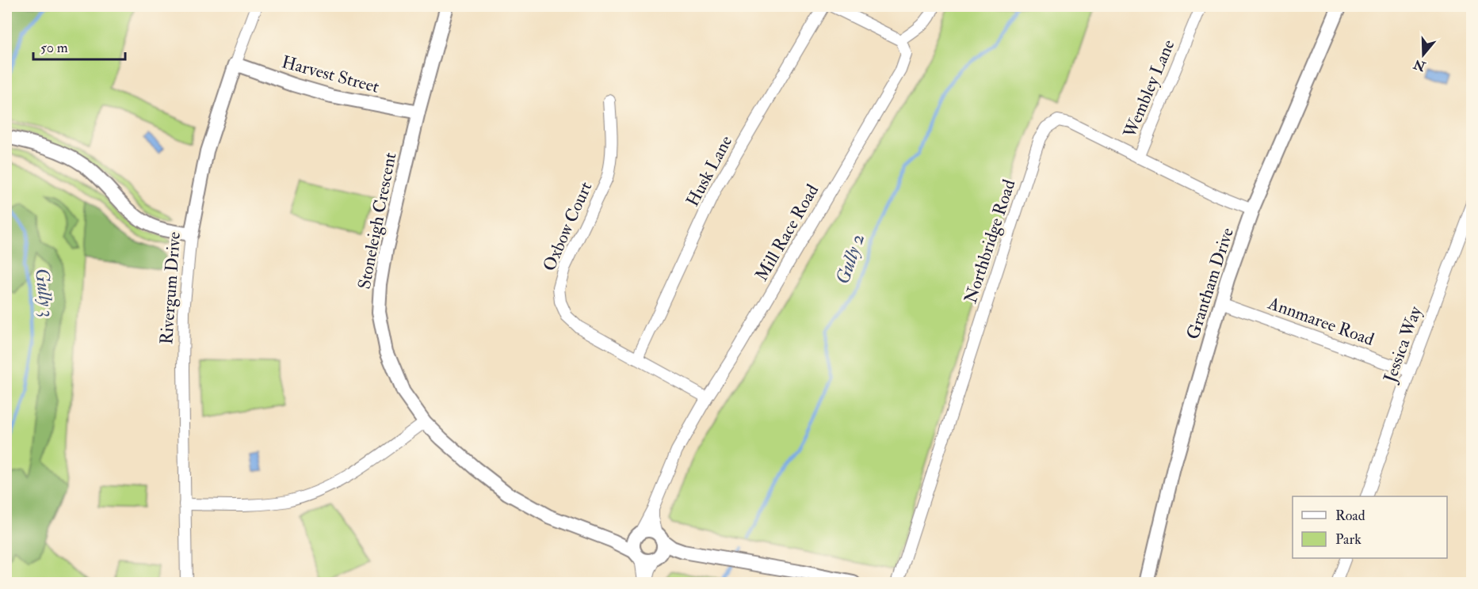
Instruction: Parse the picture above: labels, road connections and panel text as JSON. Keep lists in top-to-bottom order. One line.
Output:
{"streets":{"street":["Harvest Street","Wembley Lane","Husk Lane","Stoneleigh Crescent","Oxbow Court","Mill Race Road","Northbridge Road","Grantham Drive","Rivergum Drive","Annmaree Road","Jessica Way"]},"crossings":[["Harvest Street","Stoneleigh Crescent"],["Harvest Street","Rivergum Drive"],["Wembley Lane","Northbridge Road"],["Husk Lane","Oxbow Court"],["Stoneleigh Crescent","Mill Race Road"],["Oxbow Court","Mill Race Road"],["Northbridge Road","Grantham Drive"],["Grantham Drive","Annmaree Road"],["Annmaree Road","Jessica Way"]],"water":["Gully 2","Gully 3"],"legend":["Road","Park"],"scale_bar":"50 m","north":"bottom"}
